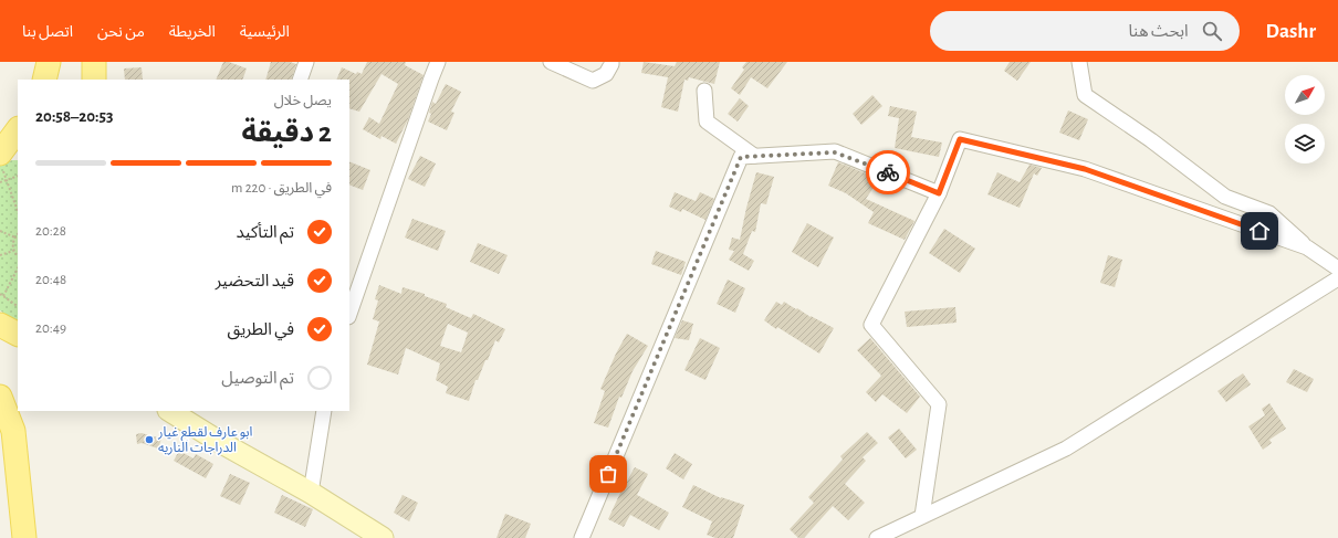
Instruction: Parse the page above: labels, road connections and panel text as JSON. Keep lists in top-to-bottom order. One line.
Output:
{"places":["ابو عارف لقطع غيار الدراجات الناريه"],"north":"top right","page":{"header":"Dashr","search":"ابحث هنا","nav":["الرئيسية","الخريطة","من نحن","اتصل بنا"],"heading":["2 دقيقة","يصل خلال","20:53–20:58"],"bar":"في الطريق · 220 m","list":[["تم التأكيد","20:28"],["قيد التحضير","20:48"],["في الطريق","20:49"],"تم التوصيل"]}}
